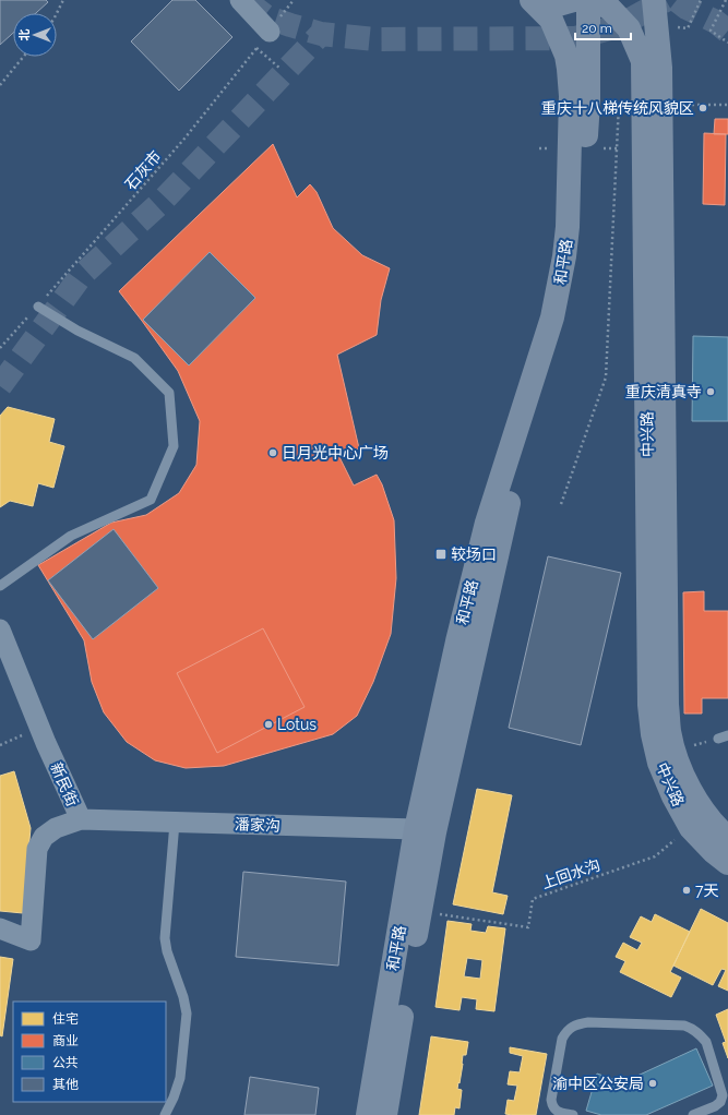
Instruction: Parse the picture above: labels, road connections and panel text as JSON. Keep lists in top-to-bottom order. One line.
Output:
{"streets":{"main road":["和平路","中兴路"],"street":["新民街","潘家沟"],"path":["石灰市","上回水沟"]},"crossings":[["和平路","潘家沟"],["和平路","上回水沟"],["中兴路","上回水沟"],["新民街","潘家沟"]],"places":{"other":["重庆十八梯传统风貌区","重庆清真寺","日月光中心广场","Lotus","7天","渝中区公安局"],"transit":["较场口"]},"legend":["住宅","商业","公共","其他"],"scale_bar":"20 m","north":"left"}
